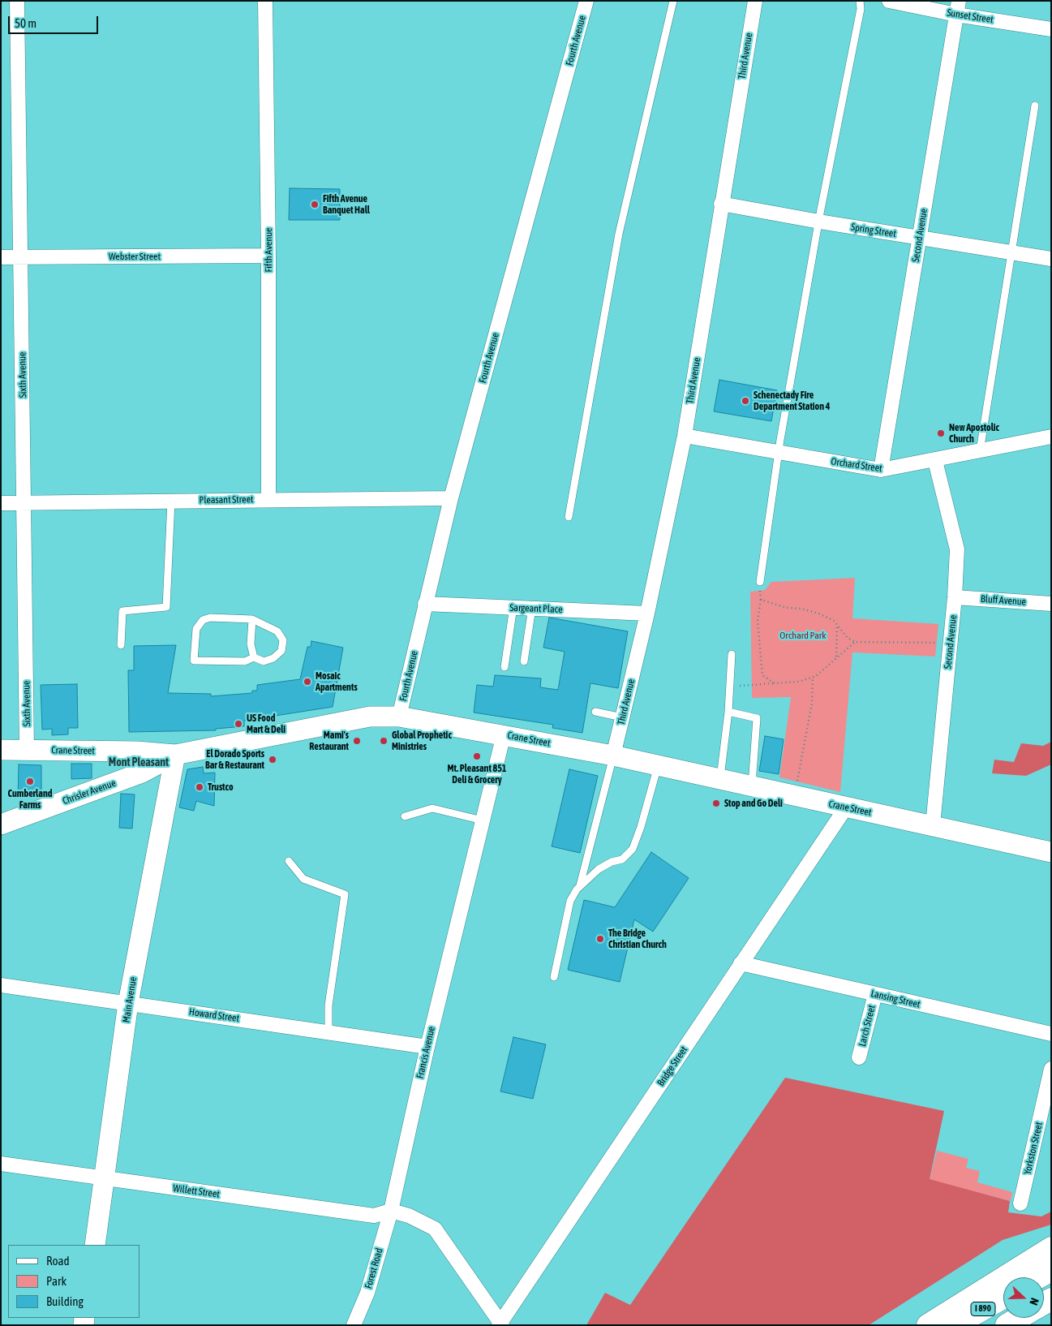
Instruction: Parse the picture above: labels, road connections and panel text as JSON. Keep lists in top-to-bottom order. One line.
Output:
{"streets":{"highway":["I 890"],"street":["Sunset Street","Fourth Avenue","Third Avenue","Spring Street","Second Avenue","Fifth Avenue","Webster Street","Sixth Avenue","Orchard Street","Pleasant Street","Bluff Avenue","Sargeant Place","Crane Street","Chrisler Avenue","Lansing Street","Main Avenue","Howard Street","Larch Street","Francis Avenue","Bridge Street","Yorkston Street","Willett Street","Forest Road"]},"crossings":[["Sunset Street","Second Avenue"],["Fourth Avenue","Pleasant Street"],["Fourth Avenue","Sargeant Place"],["Fourth Avenue","Crane Street"],["Third Avenue","Spring Street"],["Third Avenue","Orchard Street"],["Third Avenue","Sargeant Place"],["Third Avenue","Crane Street"],["Spring Street","Second Avenue"],["Second Avenue","Orchard Street"],["Second Avenue","Bluff Avenue"],["Second Avenue","Crane Street"],["Fifth Avenue","Webster Street"],["Fifth Avenue","Pleasant Street"],["Webster Street","Sixth Avenue"],["Sixth Avenue","Pleasant Street"],["Sixth Avenue","Crane Street"],["Crane Street","Chrisler Avenue"],["Crane Street","Main Avenue"],["Crane Street","Francis Avenue"],["Crane Street","Bridge Street"],["Chrisler Avenue","Main Avenue"],["Lansing Street","Larch Street"],["Lansing Street","Bridge Street"],["Main Avenue","Howard Street"],["Main Avenue","Willett Street"],["Howard Street","Francis Avenue"],["Francis Avenue","Willett Street"],["Francis Avenue","Forest Road"],["Willett Street","Forest Road"]],"districts":["Mont Pleasant"],"parks":["Orchard Park"],"places":["Fifth Avenue Banquet Hall","Schenectady Fire Department Station 4","New Apostolic Church","Mosaic Apartments","US Food Mart & Deli","Mami's Restaurant","Global Prophetic Ministries","Mt. Pleasant 851 Deli & Grocery","El Dorado Sports Bar & Restaurant","Cumberland Farms","Trustco","Stop and Go Deli","The Bridge Christian Church"],"legend":["Road","Park","Building"],"scale_bar":"50 m","north":"right"}
